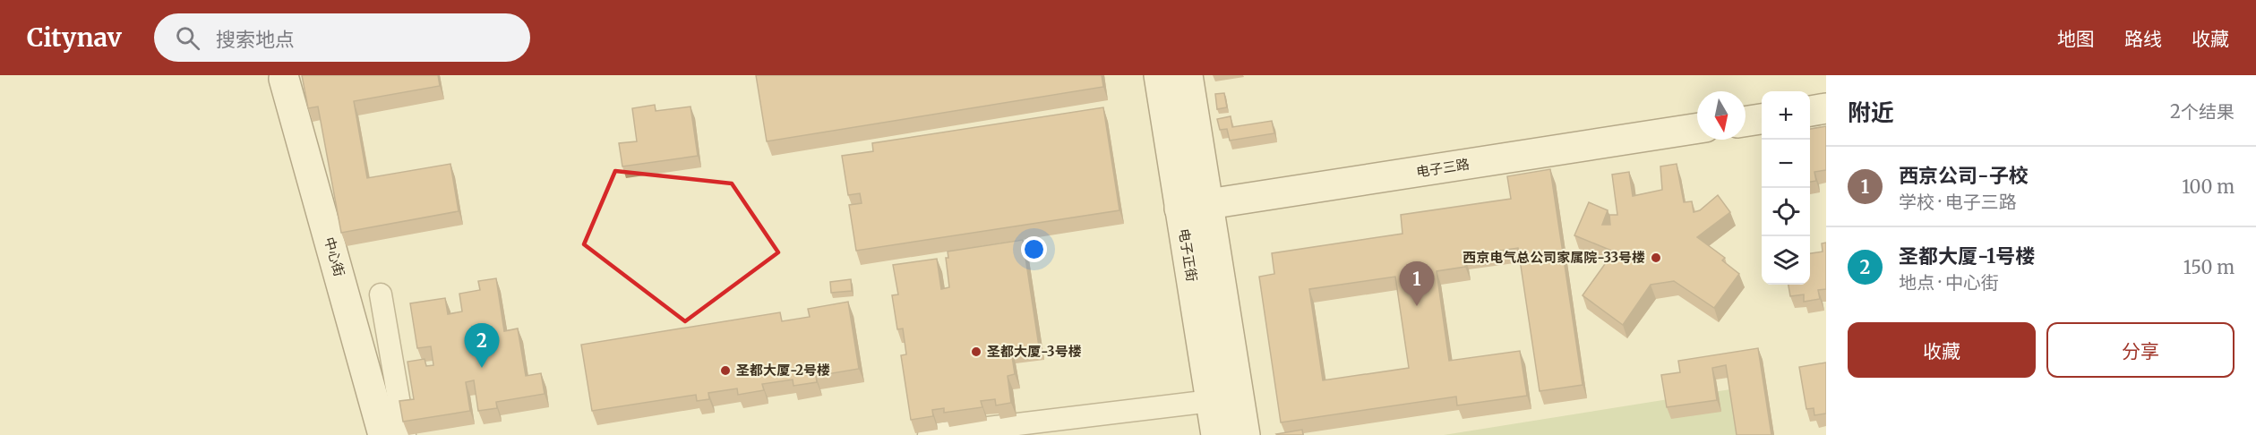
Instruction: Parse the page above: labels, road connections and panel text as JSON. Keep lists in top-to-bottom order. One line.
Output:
{"streets":{"street":["电子三路","电子正街","中心街"]},"crossings":[["电子三路","电子正街"]],"places":["西京电气总公司家属院-33号楼","圣都大厦-3号楼","圣都大厦-2号楼"],"north":"bottom","page":{"header":"Citynav","search":"搜索地点","nav":["地图","路线","收藏"],"heading":["附近","2个结果"],"map_buttons":["+","−"],"list":[{"mark":"1","name":"西京公司-子校","note":"学校 · 电子三路","value":"100 m"},{"mark":"2","name":"圣都大厦-1号楼","note":"地点 · 中心街","value":"150 m"}],"pins":["1","2"],"buttons":["收藏","分享"]}}
